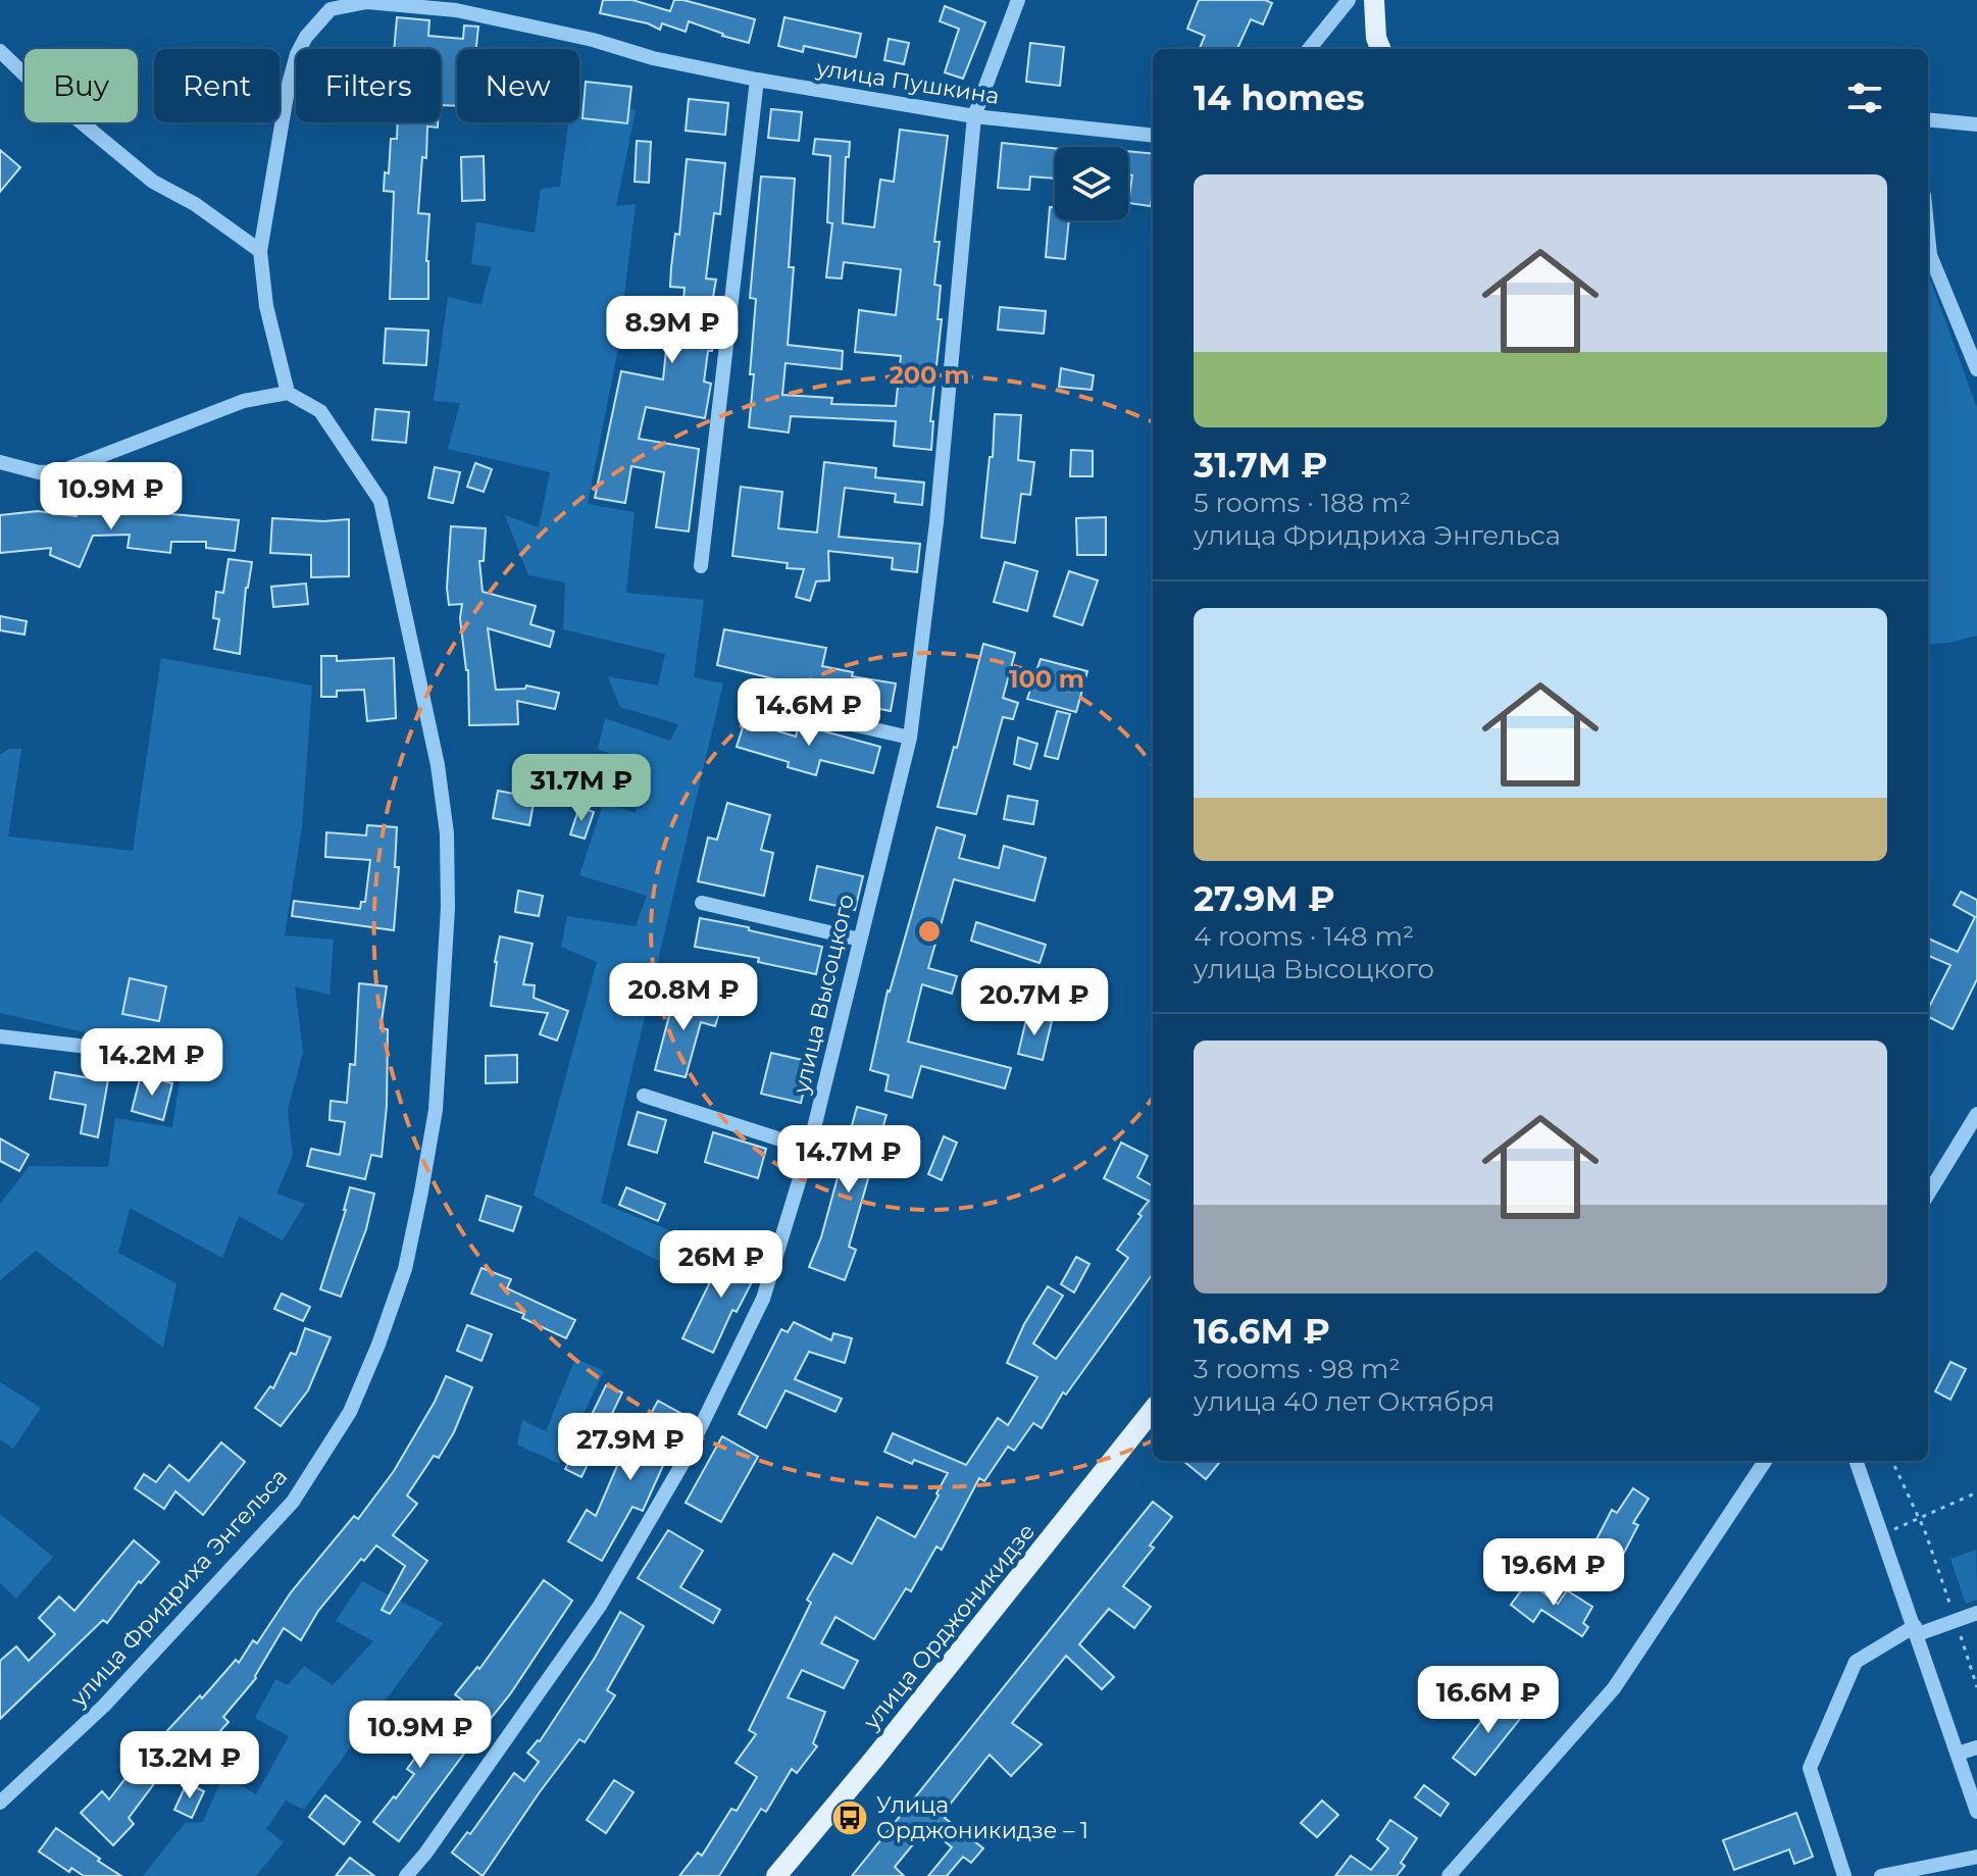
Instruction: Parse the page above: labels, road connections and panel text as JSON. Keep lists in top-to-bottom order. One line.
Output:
{"streets":{"main road":["улица Орджоникидзе"],"street":["улица Пушкина","улица Высоцкого","улица Фридриха Энгельса"]},"crossings":[["улица Пушкина","улица Высоцкого"]],"places":{"bus stop":["Улица Орджоникидзе – 1"]},"page":{"chip":["Buy","Rent","Filters","New"],"heading":"14 homes","list":[{"name":"31.7M ₽","note":"5 rooms · 188 m² · улица Фридриха Энгельса"},{"name":"27.9M ₽","note":"4 rooms · 148 m² · улица Высоцкого"},{"name":"16.6M ₽","note":"3 rooms · 98 m² · улица 40 лет Октября"}],"price":["8.9M ₽","10.9M ₽","14.6M ₽","31.7M ₽","20.8M ₽","20.7M ₽","14.2M ₽","14.7M ₽","26M ₽","27.9M ₽","19.6M ₽","16.6M ₽","10.9M ₽","13.2M ₽"]},"rings":["200 m","100 m"]}
